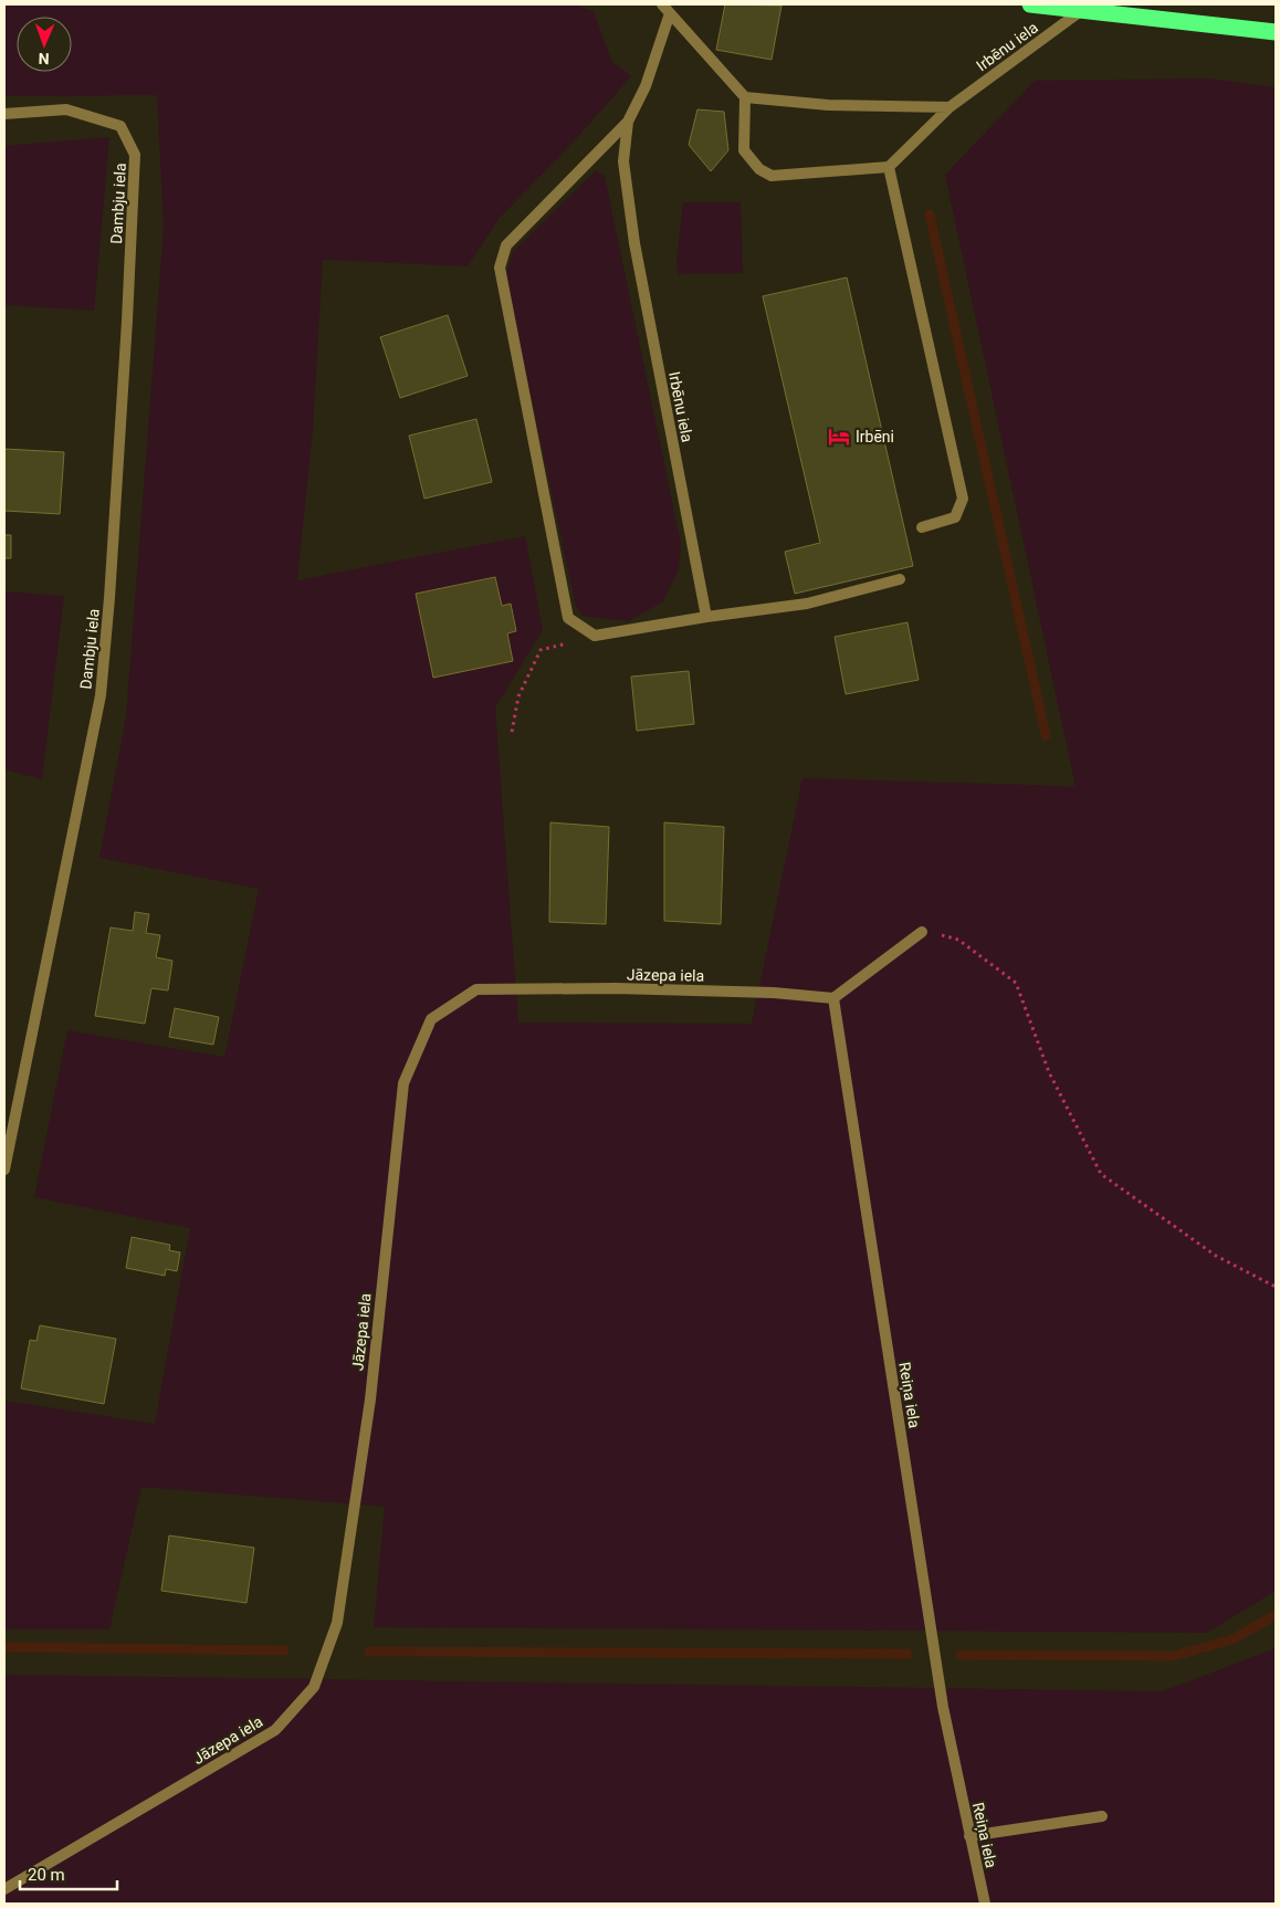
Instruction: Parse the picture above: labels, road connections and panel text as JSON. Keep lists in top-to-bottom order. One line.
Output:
{"streets":{"street":["Irbēnu iela","Dambju iela","Jāzepa iela","Reiņa iela"]},"crossings":[["Jāzepa iela","Reiņa iela"]],"places":{"hotel":["Irbēni"]},"scale_bar":"20 m","north":"bottom"}
